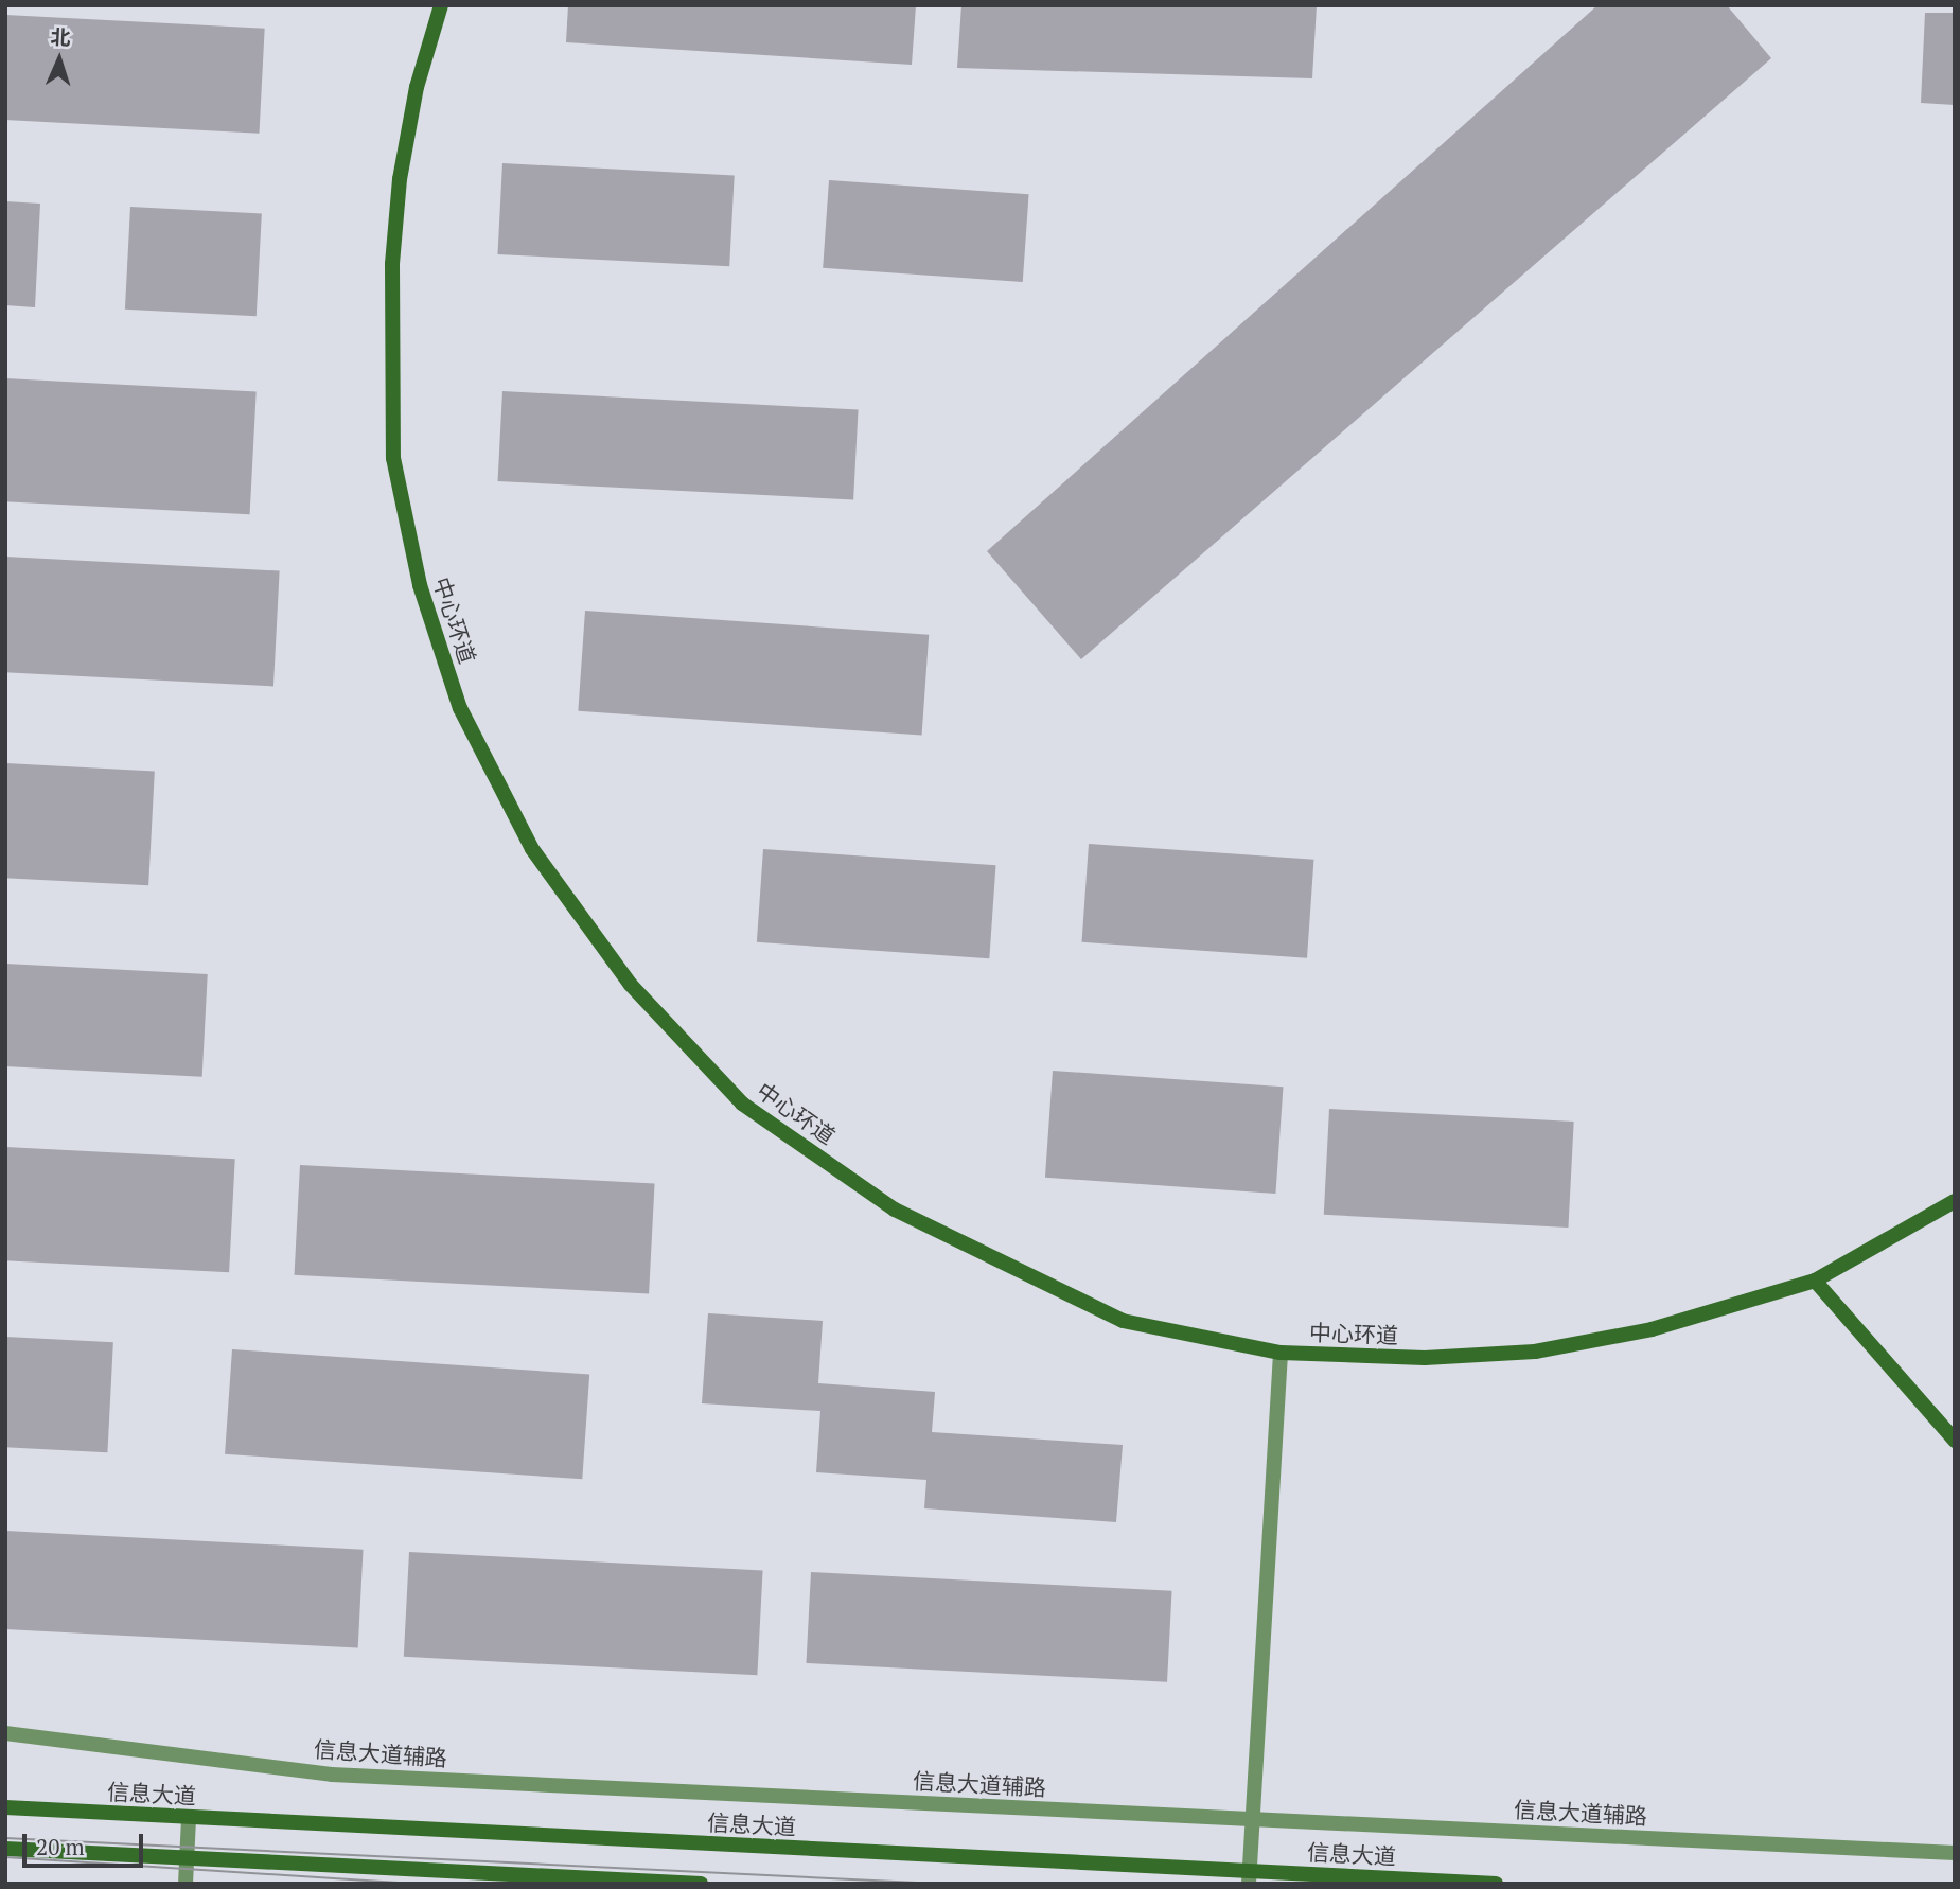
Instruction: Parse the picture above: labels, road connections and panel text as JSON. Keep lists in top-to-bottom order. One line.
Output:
{"streets":{"street":["中心环道","信息大道辅路","信息大道"]},"scale_bar":"20 m","north":"top"}
